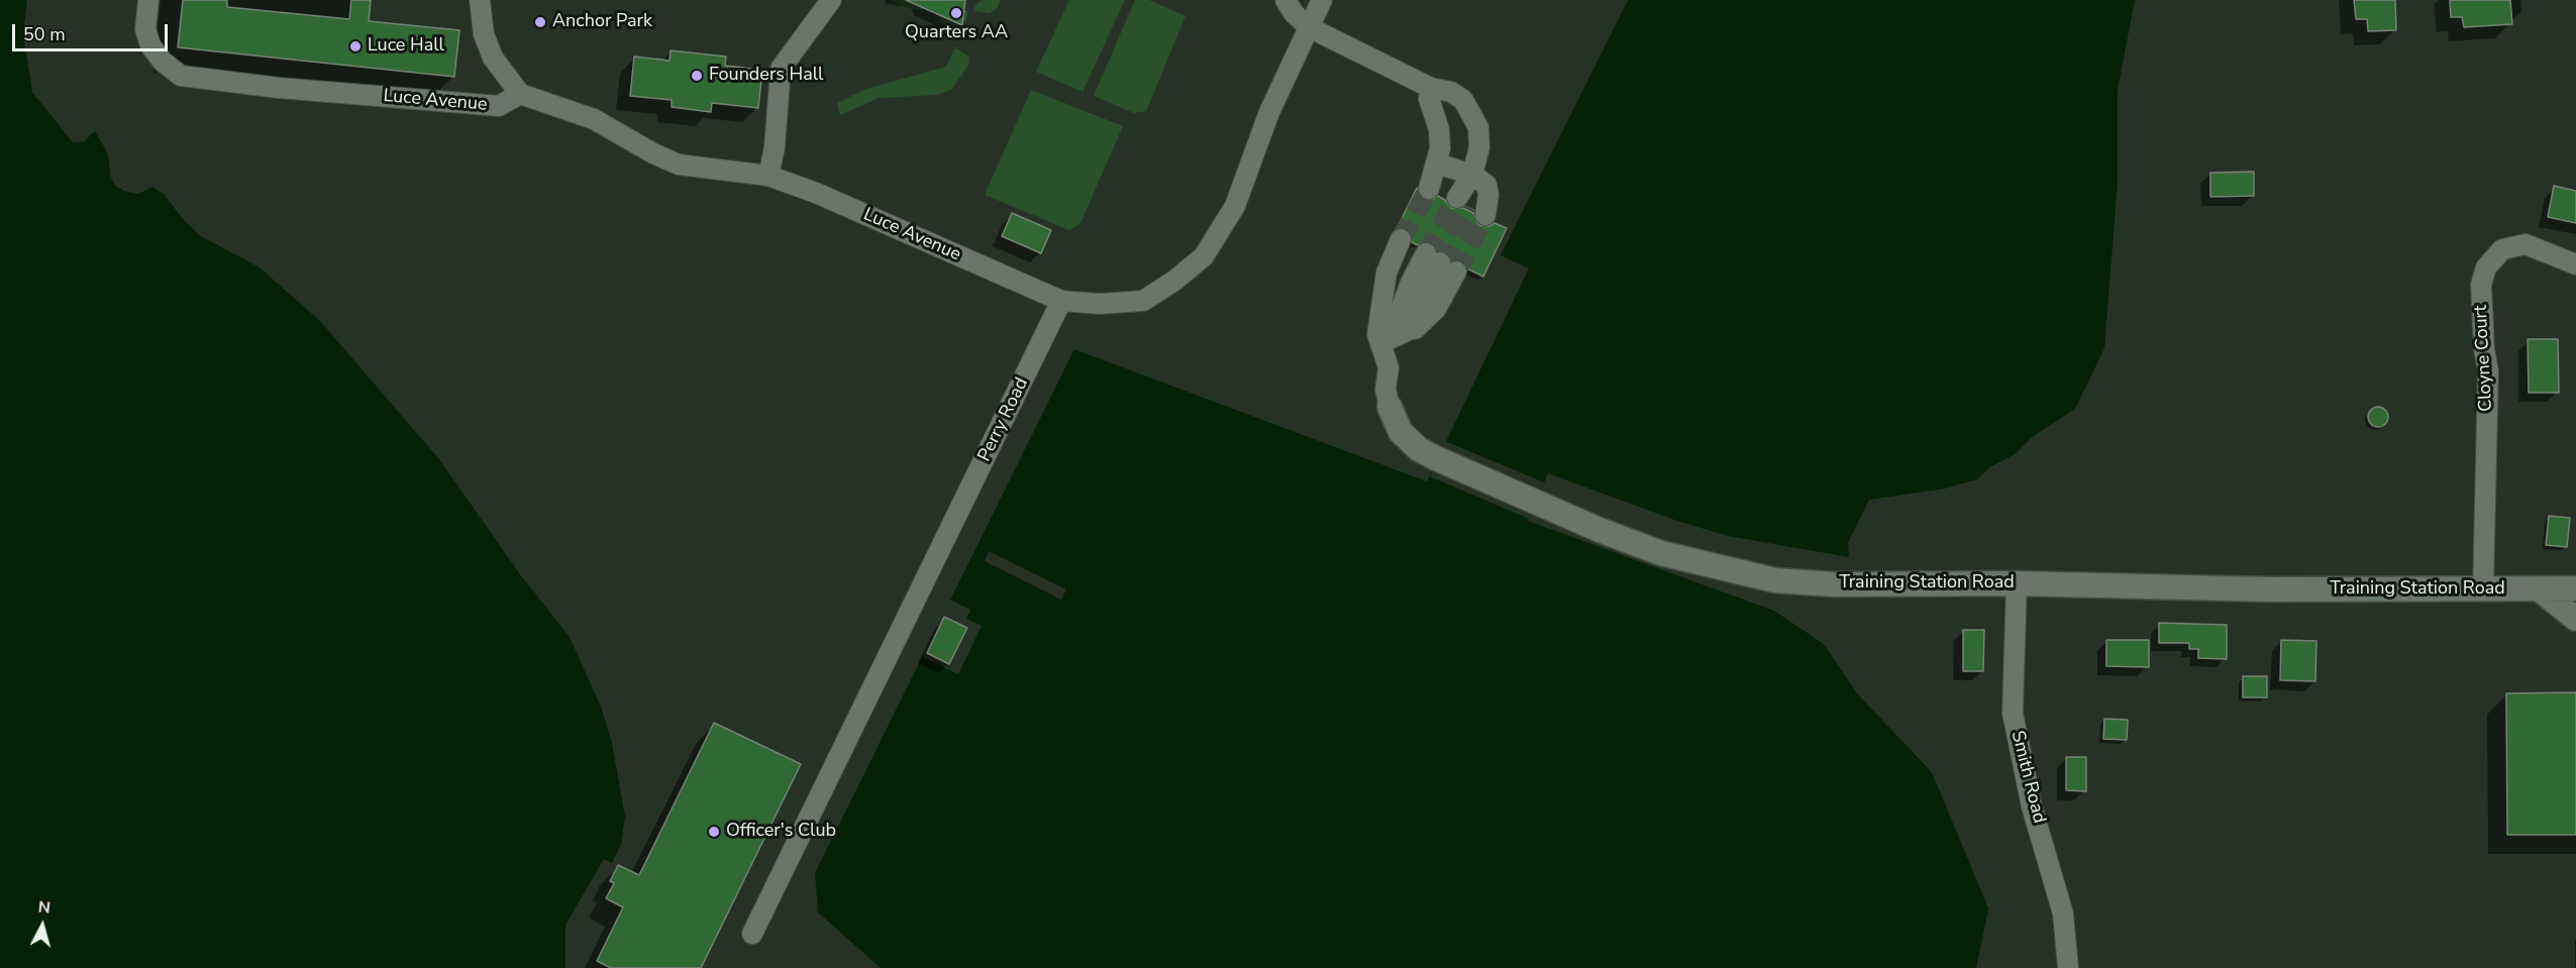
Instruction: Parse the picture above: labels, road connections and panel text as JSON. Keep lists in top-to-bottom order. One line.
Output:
{"streets":{"street":["Luce Avenue","Cloyne Court","Perry Road","Training Station Road","Smith Road"]},"crossings":[["Luce Avenue","Perry Road"],["Cloyne Court","Training Station Road"],["Training Station Road","Smith Road"]],"places":["Quarters AA","Anchor Park","Luce Hall","Founders Hall","Officer's Club"],"scale_bar":"50 m","north":"top"}
